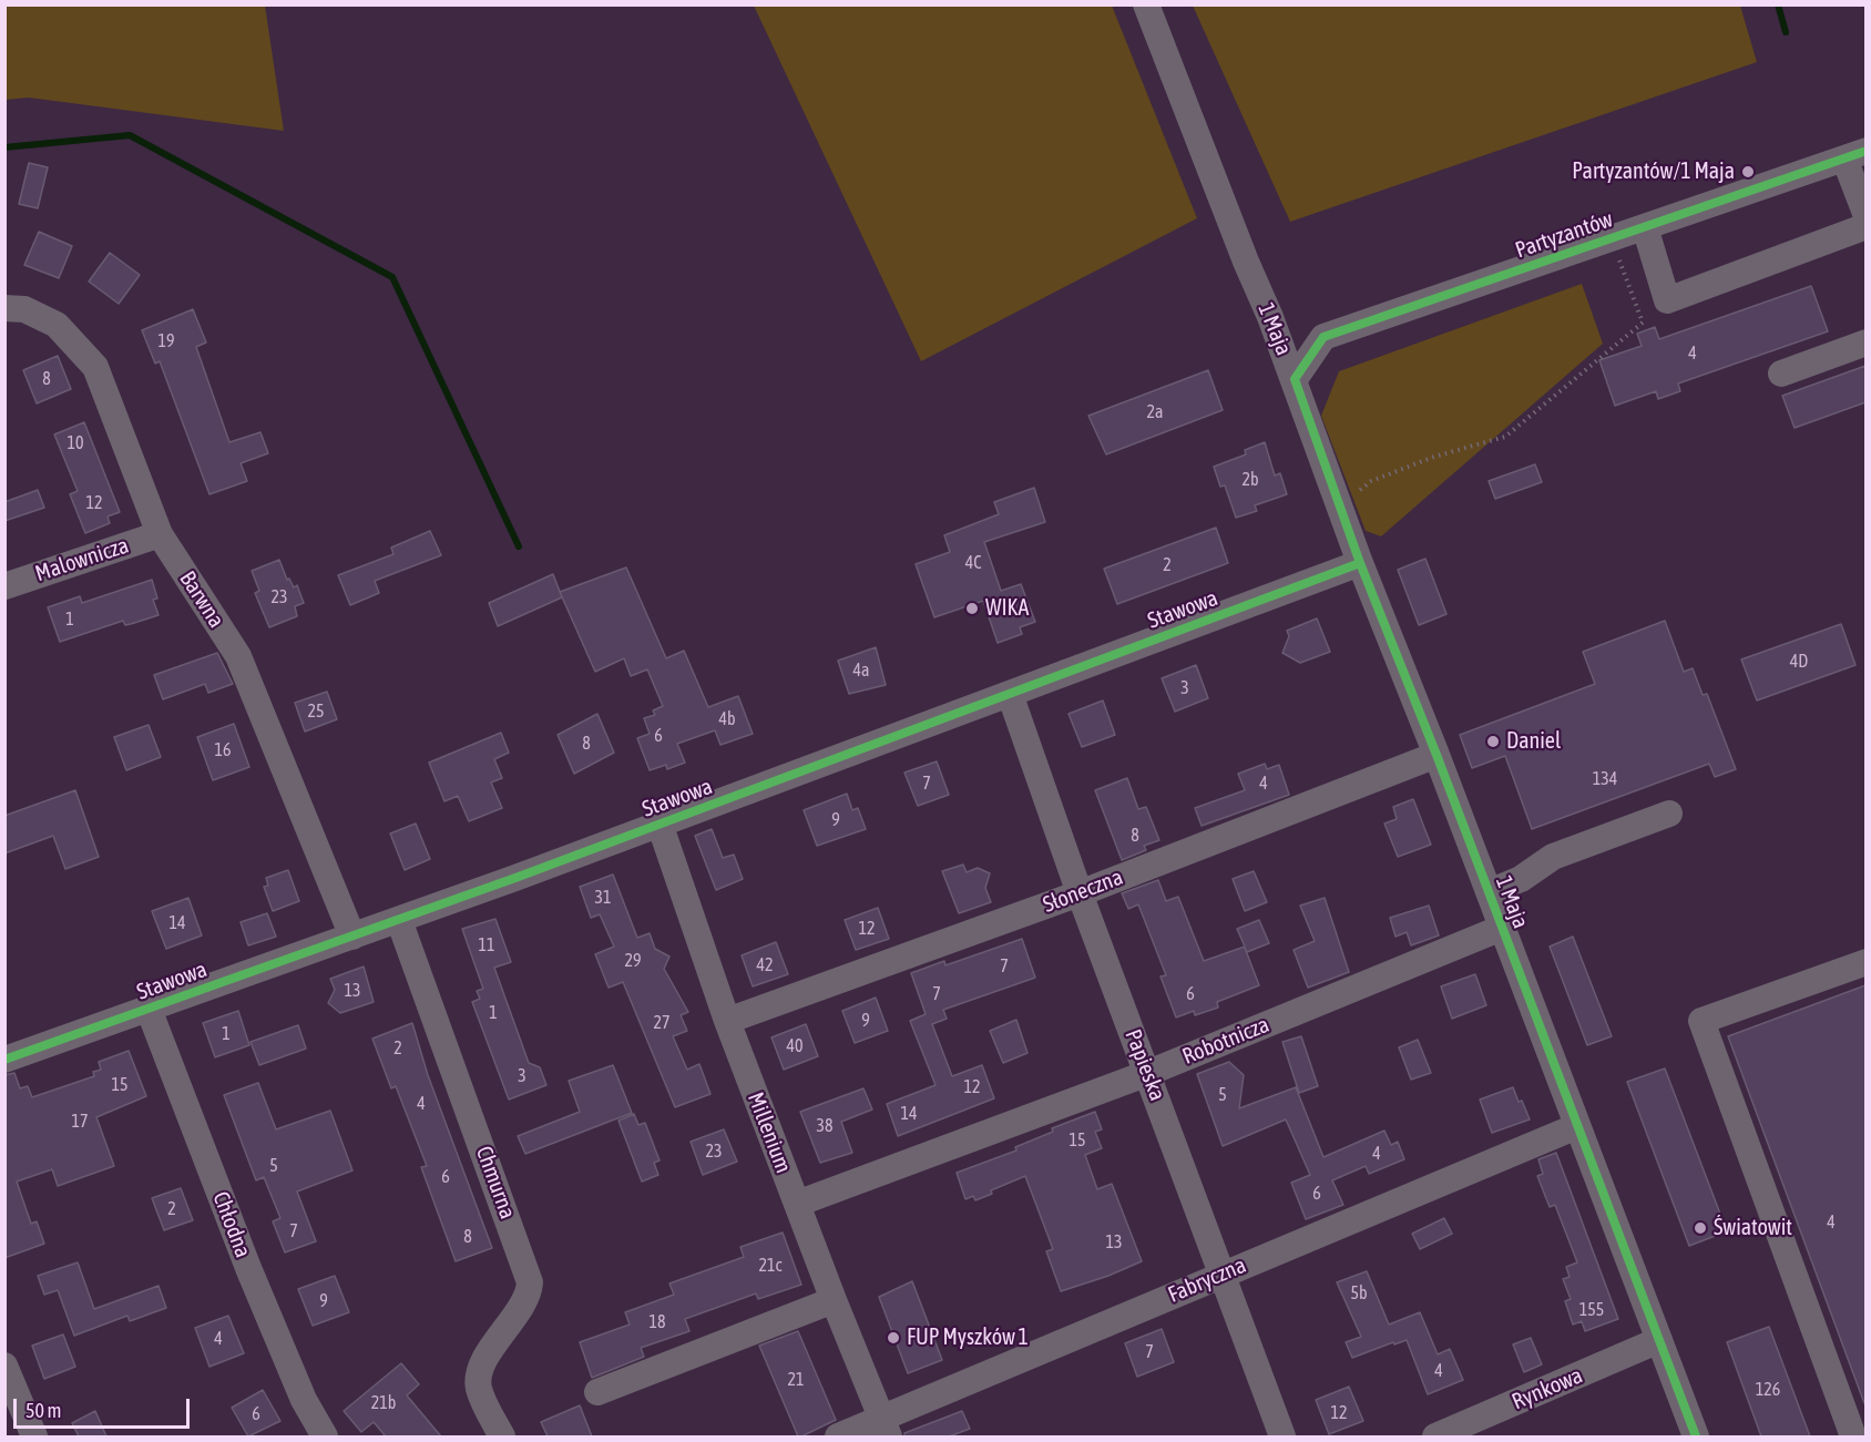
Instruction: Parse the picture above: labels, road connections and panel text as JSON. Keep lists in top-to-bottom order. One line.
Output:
{"streets":{"street":["Partyzantów","1 Maja","Malownicza","Barwna","Stawowa","Słoneczna","Robotnicza","Papieska","Millenium","Chmurna","Chłodna","Fabryczna","Rynkowa"]},"crossings":[["Partyzantów","1 Maja"],["1 Maja","Stawowa"],["1 Maja","Słoneczna"],["1 Maja","Robotnicza"],["1 Maja","Fabryczna"],["1 Maja","Rynkowa"],["Malownicza","Barwna"],["Barwna","Stawowa"],["Stawowa","Papieska"],["Stawowa","Millenium"],["Stawowa","Chmurna"],["Stawowa","Chłodna"],["Słoneczna","Papieska"],["Słoneczna","Millenium"],["Robotnicza","Papieska"],["Robotnicza","Millenium"],["Papieska","Fabryczna"],["Millenium","Fabryczna"]],"places":["Partyzantów/1 Maja","WIKA","Daniel","Światowit","FUP Myszków 1"],"house_numbers":["19","4","8","2a","10","2b","12","4C","2","23","1","4D","4a","3","25","4b","6","8","16","134","7","4","9","8","31","14","12","11","29","42","7","13","7","6","1","9","27","1","40","2","3","15","12","5","4","14","17","38","15","23","4","5","6","6","2","4","7","8","13","21c","5b","9","155","18","4","7","4","21","126","21b","12","6"],"scale_bar":"50 m"}
